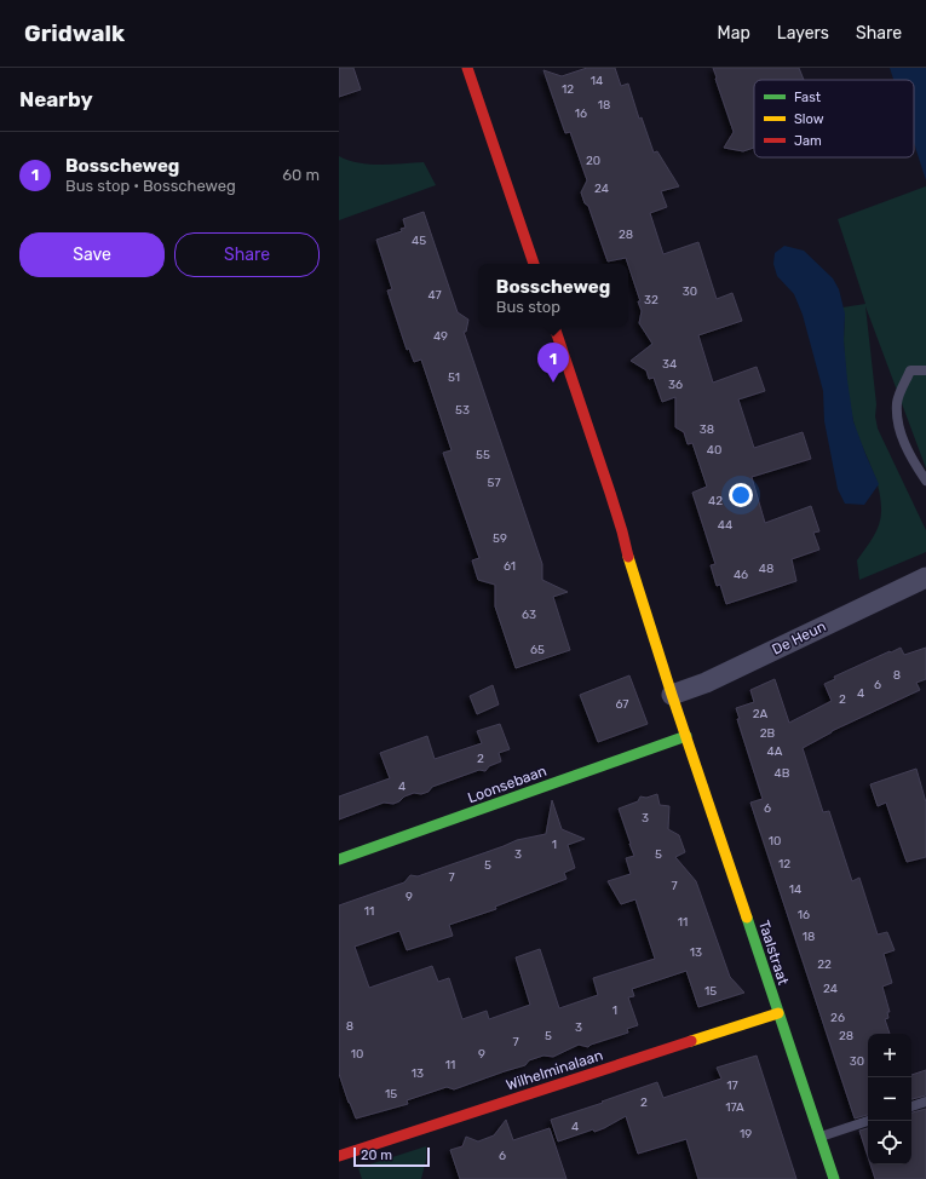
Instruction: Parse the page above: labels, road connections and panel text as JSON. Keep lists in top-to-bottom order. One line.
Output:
{"streets":{"main road":["Loonsebaan","Taalstraat","Wilhelminalaan"],"street":["De Heun"]},"crossings":[["De Heun","Taalstraat"],["Loonsebaan","Taalstraat"],["Taalstraat","Wilhelminalaan"]],"house_numbers":["14","12","18","16","20","24","28","45","30","47","32","49","34","51","36","53","38","40","55","57","42","44","59","61","48","46","63","65","8","6","4","2","67","2A","2B","4A","2","4B","4","6","3","10","1","3","5","12","5","7","7","14","9","11","16","11","18","13","22","24","15","1","26","8","3","5","28","7","10","9","30","11","13","17","15","2","17A","4","19","6"],"legend":["Fast","Slow","Jam"],"scale_bar":"20 m","page":{"header":"Gridwalk","nav":["Map","Layers","Share"],"heading":"Nearby","list":[{"mark":"1","name":"Bosscheweg","note":"Bus stop · Bosscheweg","value":"60 m"}],"buttons":["Save","Share"],"popup":["Bosscheweg","Bus stop"],"pins":"1","map_buttons":["+","−"],"scale":"20 m"}}
